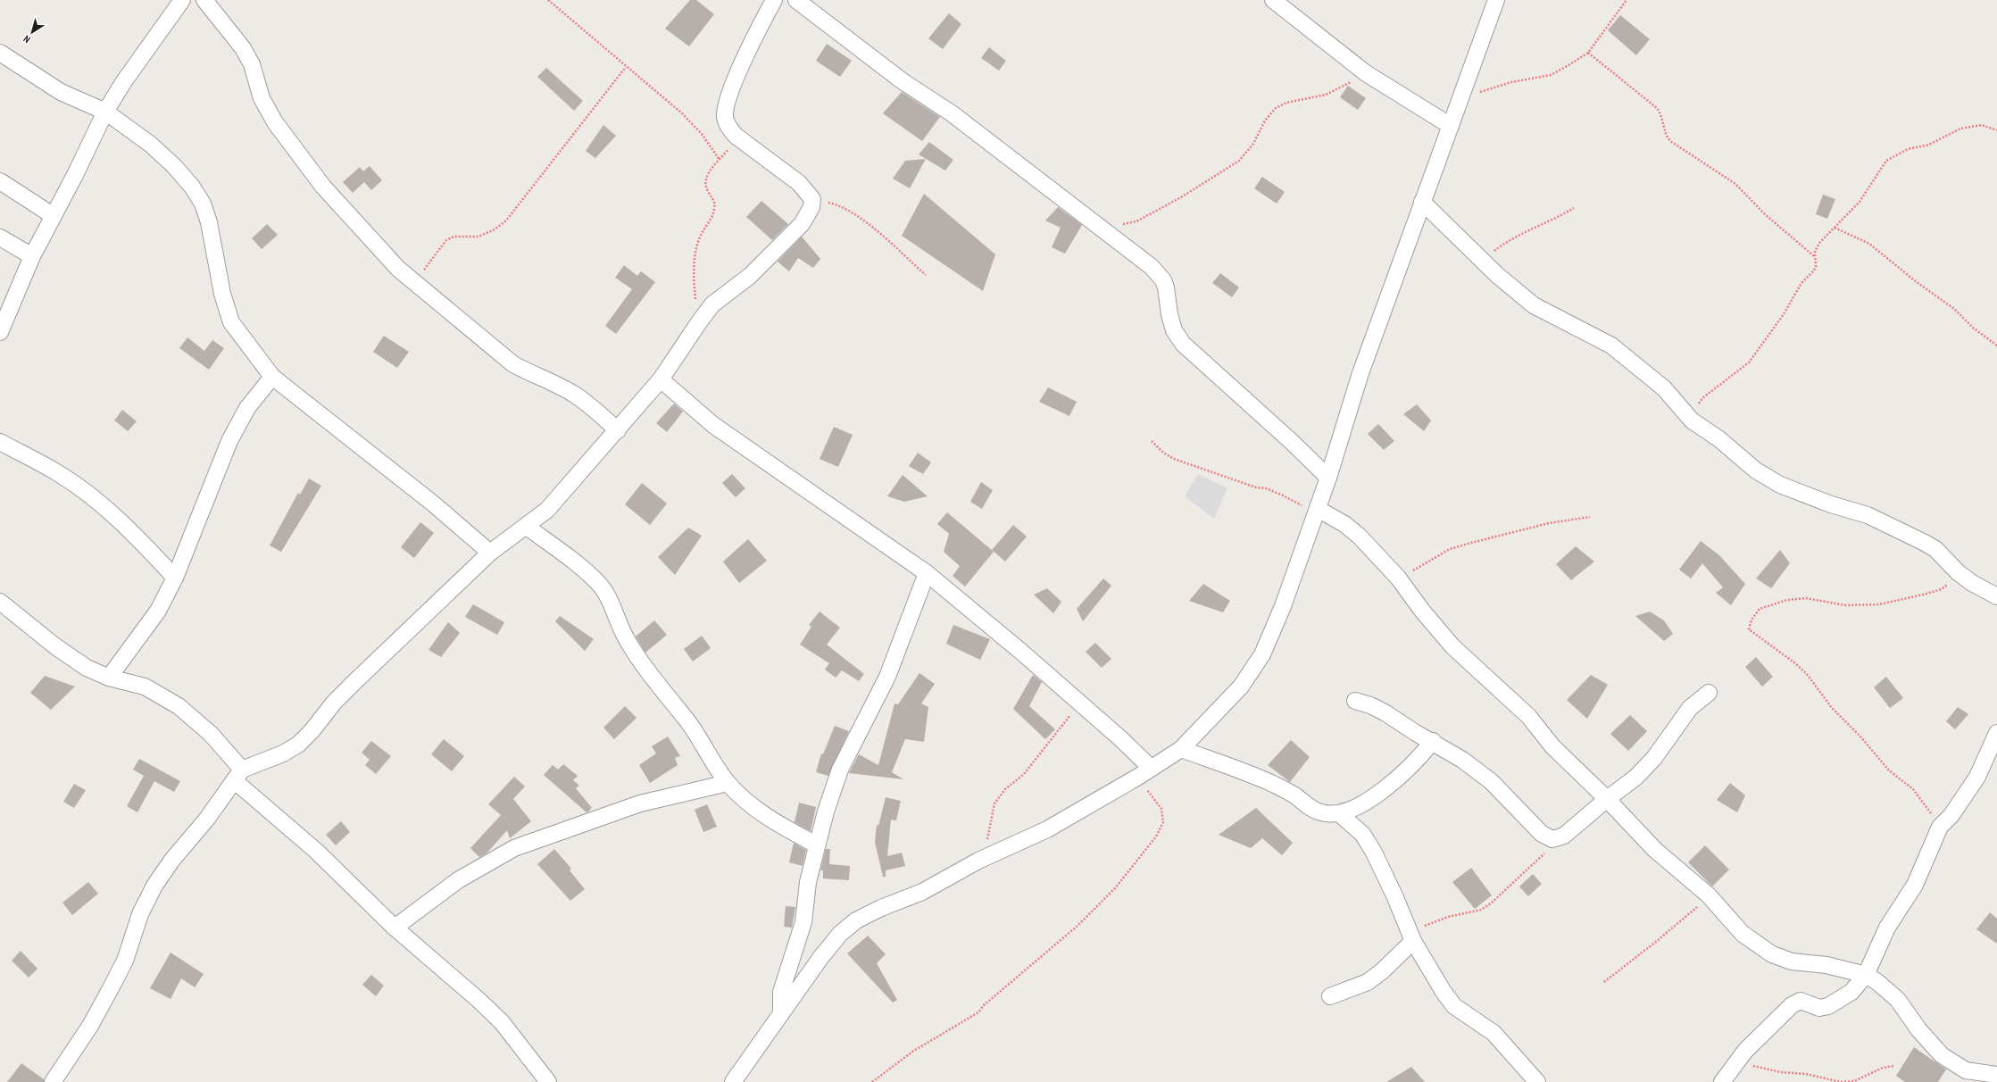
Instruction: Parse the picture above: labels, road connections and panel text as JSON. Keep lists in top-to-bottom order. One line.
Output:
{"north":"bottom left"}
